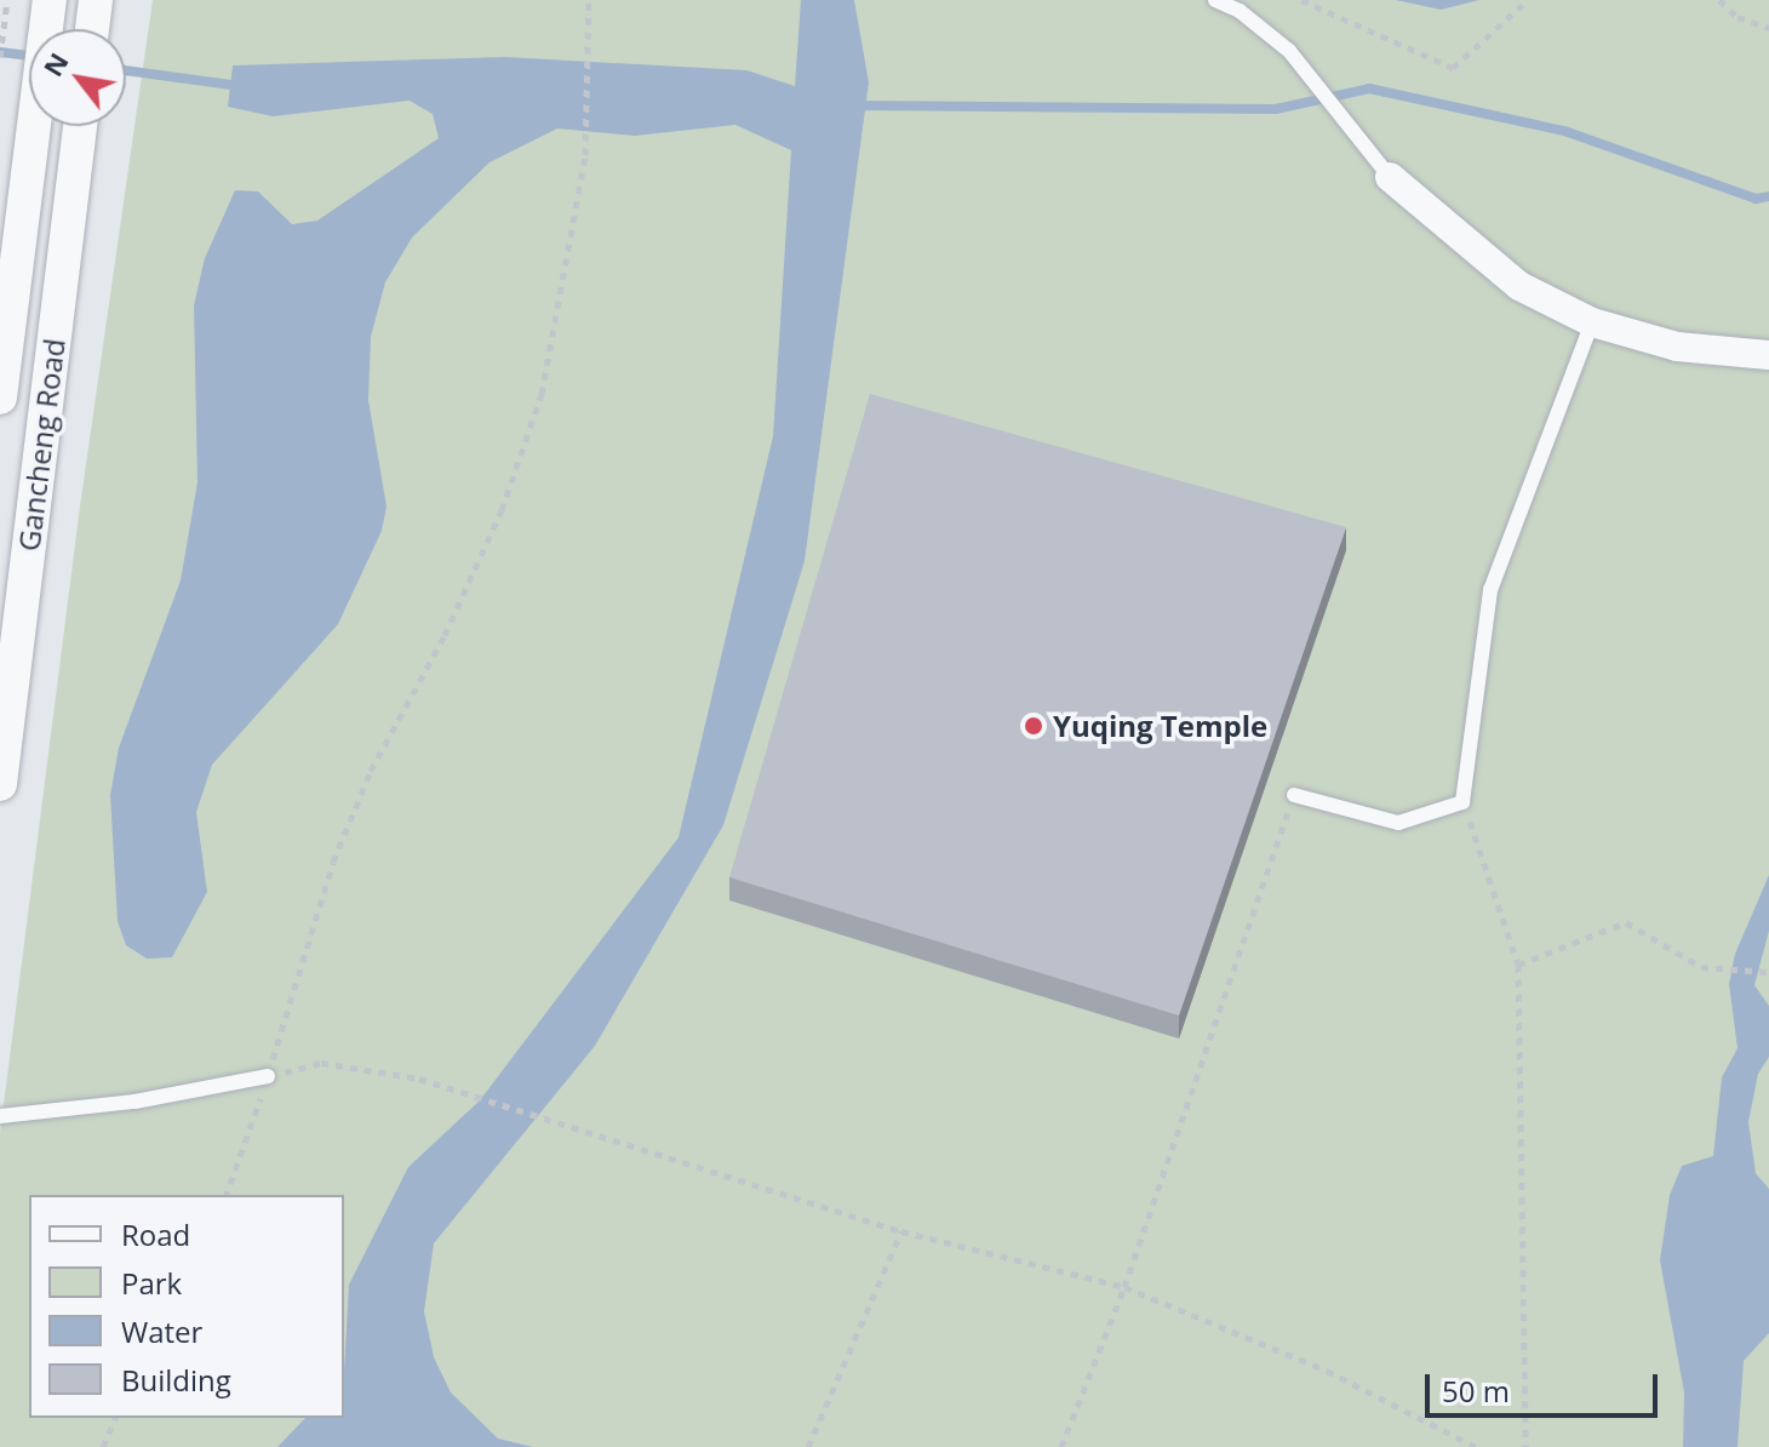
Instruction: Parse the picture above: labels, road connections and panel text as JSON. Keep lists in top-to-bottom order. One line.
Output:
{"streets":{"street":["Gancheng Road"]},"places":["Yuqing Temple"],"legend":["Road","Park","Water","Building"],"scale_bar":"50 m","north":"top left"}
